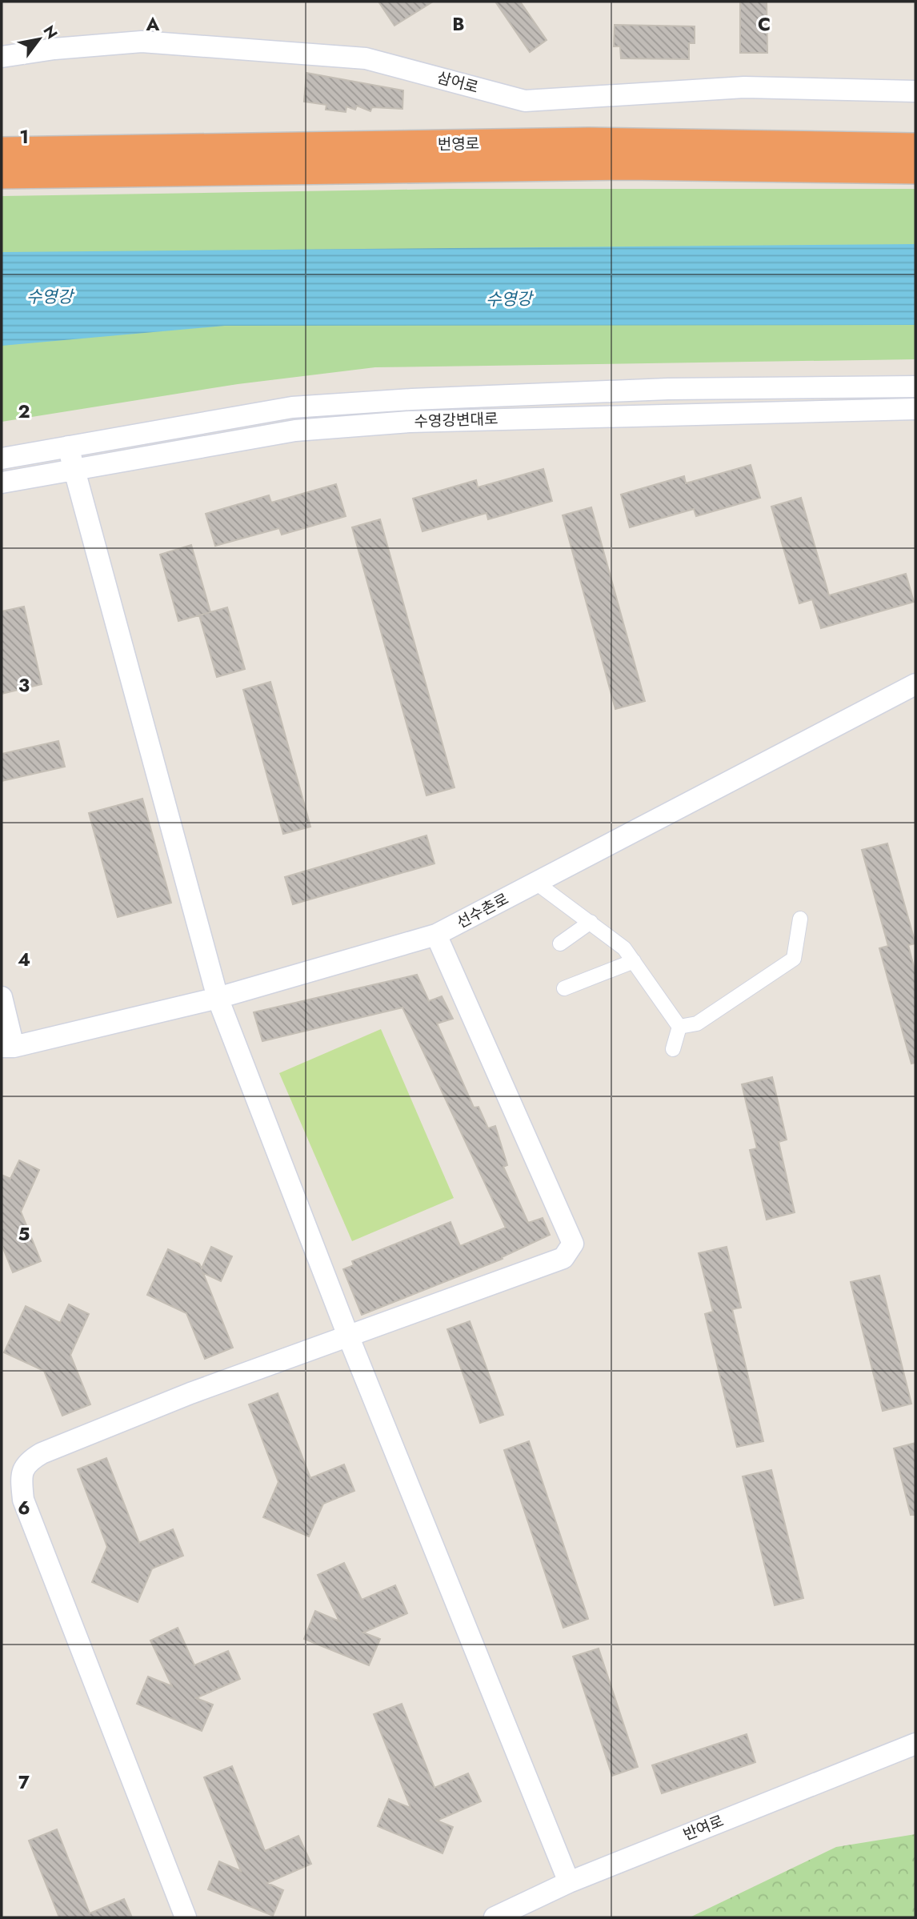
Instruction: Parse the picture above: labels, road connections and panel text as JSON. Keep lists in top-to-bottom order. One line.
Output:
{"streets":{"highway":["번영로"],"main road":["삼어로","수영강변대로","선수촌로","반여로"]},"water":["수영강"],"north":"top right","grid":{"columns":["A","B","C"],"rows":["1","2","3","4","5","6","7"]}}
